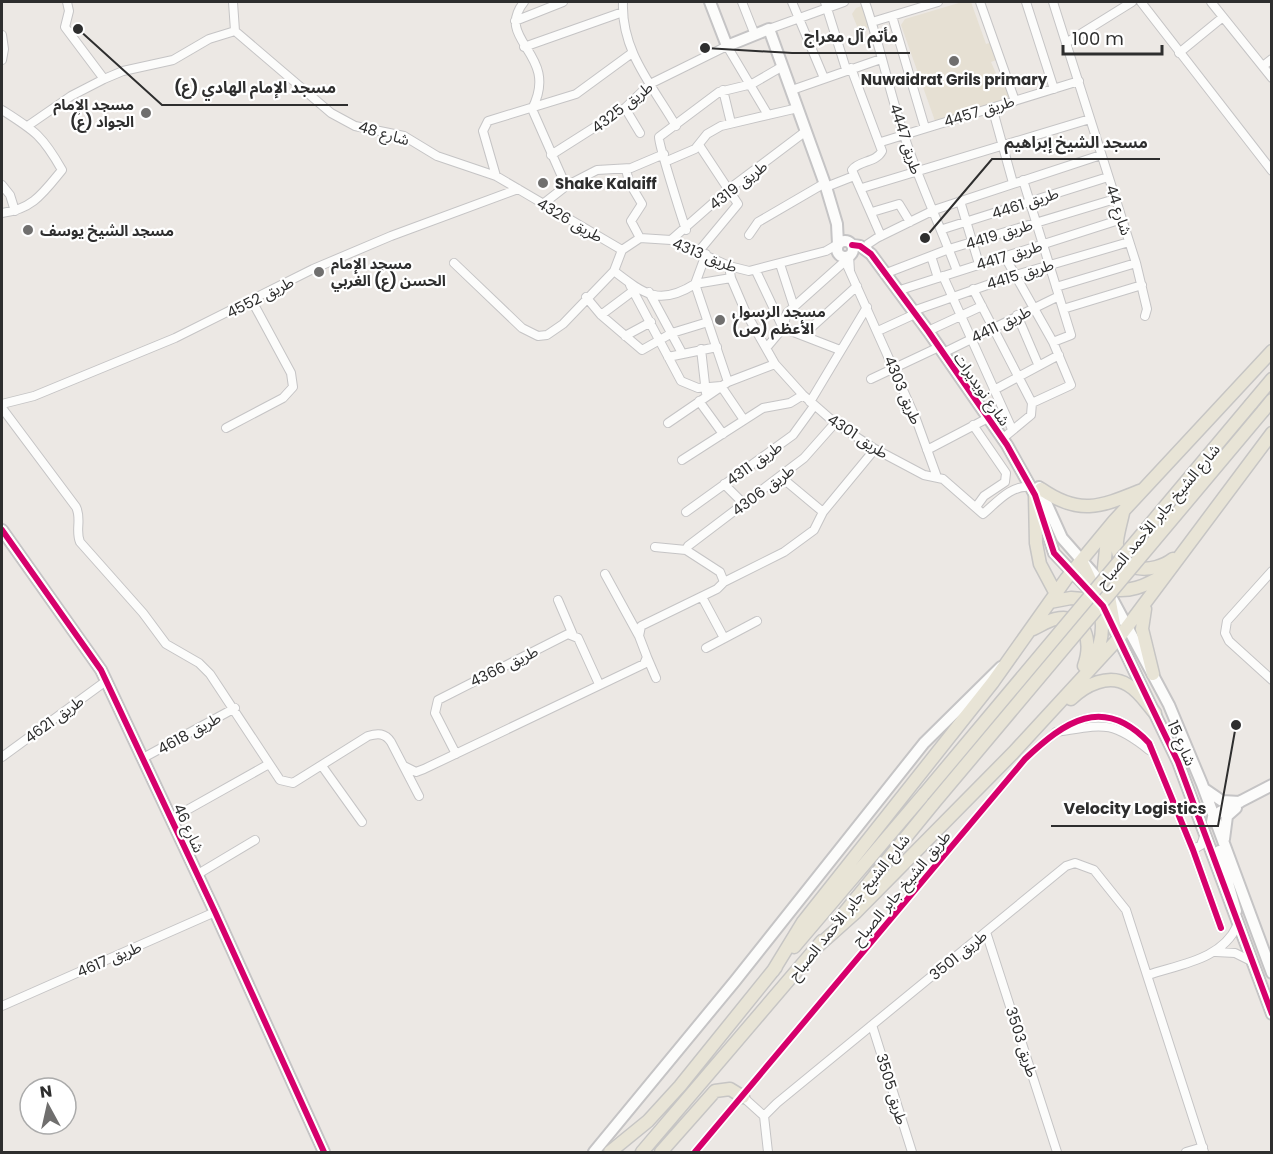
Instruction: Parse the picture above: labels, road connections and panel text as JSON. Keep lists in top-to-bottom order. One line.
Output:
{"streets":{"main road":["شارع الشيخ جابر الأحمد الصباح"],"street":["طريق 4325","طريق 4457","شارع 48","طريق 4447","طريق 4319","طريق 4461","شارع 44","طريق 4326","طريق 4419","طريق 4313","طريق 4417","طريق 4415","طريق 4552","طريق 4411","شارع نويديرات","طريق 4303","طريق 4301","طريق 4311","طريق 4306","طريق 4366","طريق 4621","طريق 4618","شارع 15","شارع 46","طريق الشيخ جابر الصباح","طريق 3501","طريق 4617","طريق 3503","طريق 3505"]},"crossings":[["طريق 4457","طريق 4447"],["طريق 4457","شارع 44"],["شارع 48","طريق 4326"],["شارع 48","طريق 4552"],["طريق 4447","طريق 4461"],["طريق 4447","طريق 4419"],["طريق 4447","طريق 4417"],["طريق 4319","طريق 4326"],["طريق 4319","طريق 4313"],["طريق 4461","شارع 44"],["شارع 44","طريق 4419"],["شارع 44","طريق 4417"],["شارع 44","طريق 4415"],["طريق 4326","طريق 4313"],["طريق 4326","طريق 4552"],["طريق 4419","شارع نويديرات"],["طريق 4313","طريق 4303"],["طريق 4313","طريق 4301"],["طريق 4417","شارع نويديرات"],["طريق 4415","شارع نويديرات"],["طريق 4552","طريق 4618"],["طريق 4411","شارع نويديرات"],["طريق 4411","طريق 4303"],["شارع نويديرات","طريق 4301"],["شارع نويديرات","شارع الشيخ جابر الأحمد الصباح"],["شارع نويديرات","شارع 15"],["طريق 4303","طريق 4301"],["طريق 4303","طريق 4311"],["طريق 4301","طريق 4311"],["طريق 4301","طريق 4306"],["طريق 4621","شارع 46"],["طريق 4618","شارع 46"],["شارع 46","طريق 4617"],["طريق 3501","طريق 3503"],["طريق 3501","طريق 3505"]],"places":["مسجد الإمام الهادي (ع)","مأتم آل معراج","Nuwaidrat Grils primary","مسجد الإمام الجواد (ع)","Shake Kalaiff","مسجد الشيخ يوسف","مسجد الشيخ إبراهيم","مسجد الإمام الحسن (ع) الغربي","مسجد الرسول الأعظم (ص)","Velocity Logistics"],"scale_bar":"100 m","north":"top"}
